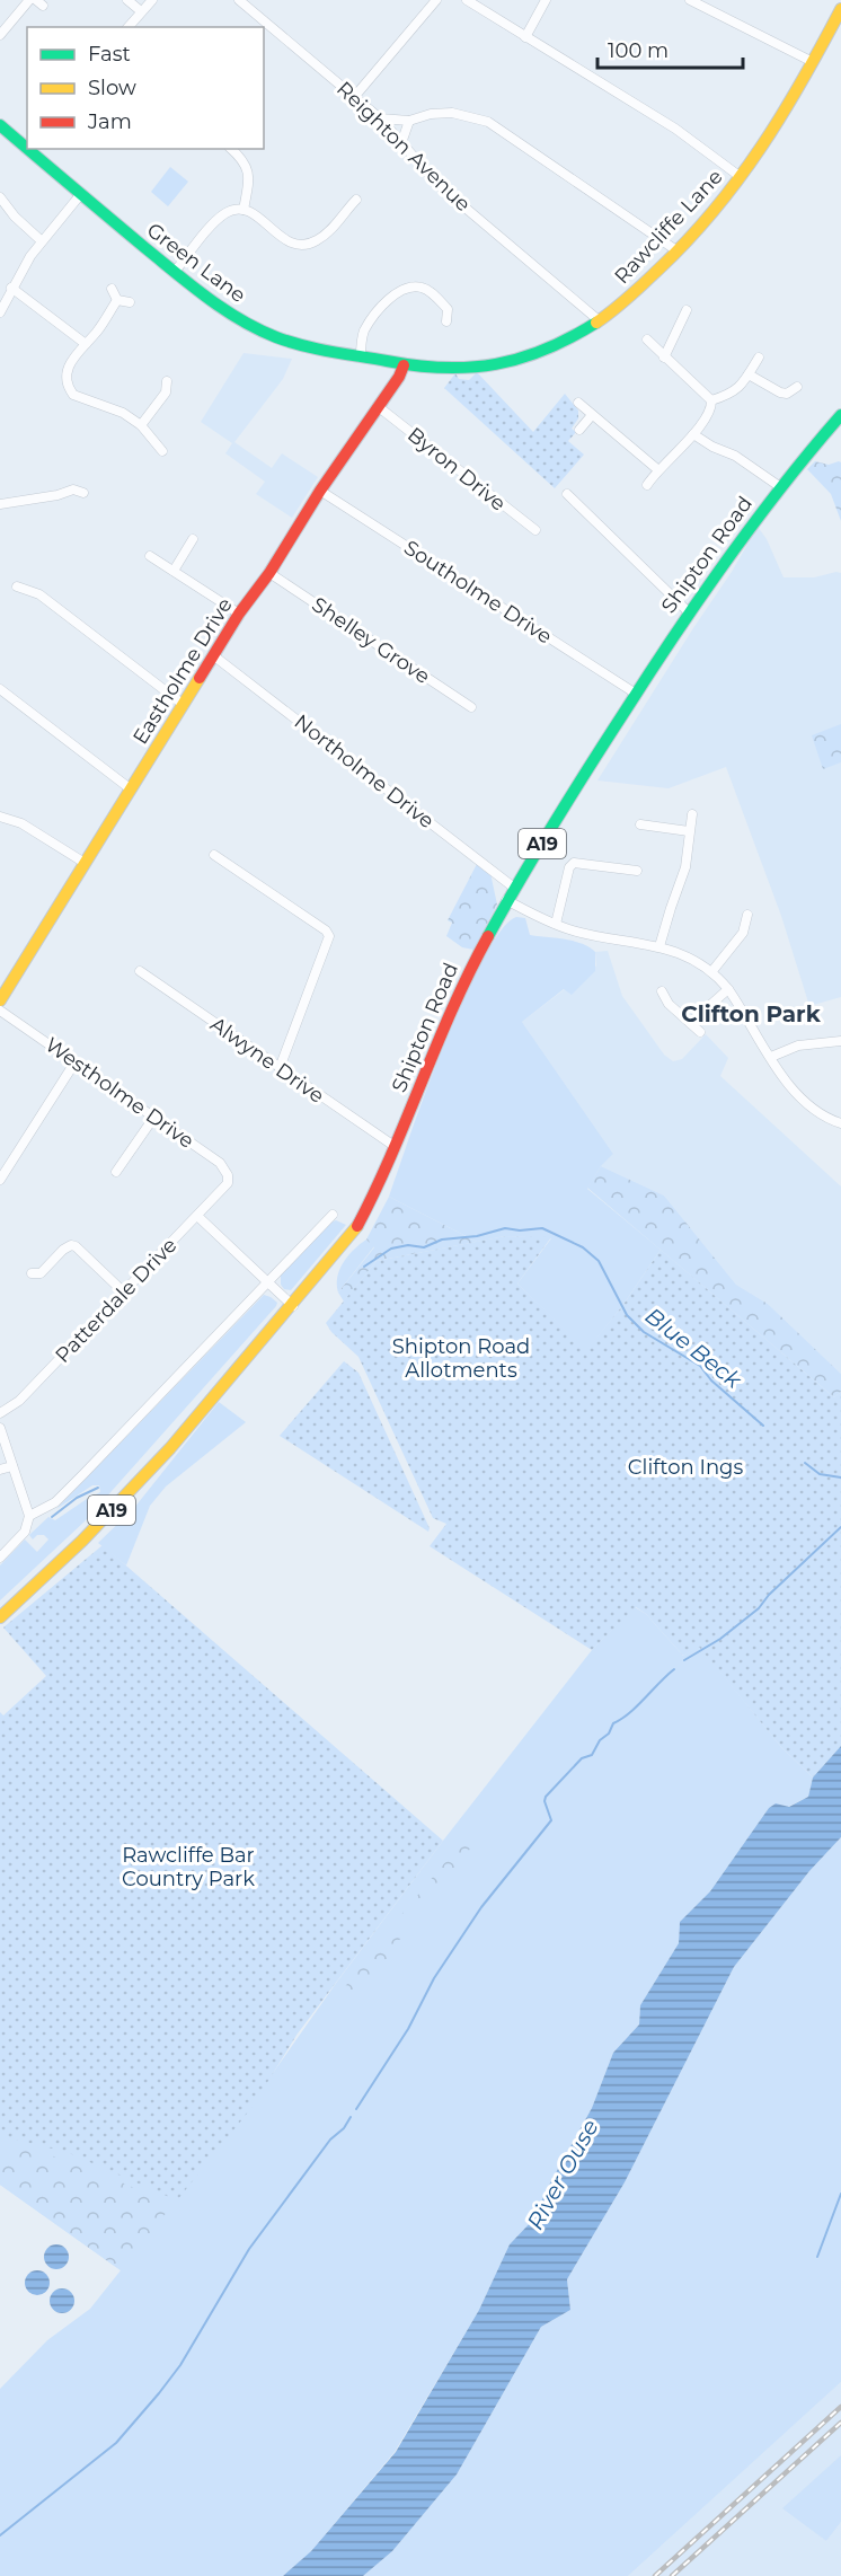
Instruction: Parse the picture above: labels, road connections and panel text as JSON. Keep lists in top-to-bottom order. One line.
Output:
{"streets":{"street":["Reighton Avenue","Rawcliffe Lane","Green Lane","Byron Drive","Shipton Road","Southolme Drive","Shelley Grove","Eastholme Drive","Northolme Drive","A19","Alwyne Drive","Westholme Drive","Patterdale Drive"]},"crossings":[["Reighton Avenue","Rawcliffe Lane"],["Rawcliffe Lane","Green Lane"],["Rawcliffe Lane","Eastholme Drive"],["Green Lane","Eastholme Drive"],["Byron Drive","Eastholme Drive"],["Shipton Road","Southolme Drive"],["Shipton Road","Northolme Drive"],["Shipton Road","Alwyne Drive"],["Southolme Drive","Eastholme Drive"],["Shelley Grove","Eastholme Drive"],["Eastholme Drive","Northolme Drive"],["Westholme Drive","Patterdale Drive"]],"districts":["Clifton Park"],"water":["Blue Beck","River Ouse"],"parks":["Shipton Road Allotments","Clifton Ings","Rawcliffe Bar Country Park"],"legend":["Fast","Slow","Jam"],"scale_bar":"100 m"}
